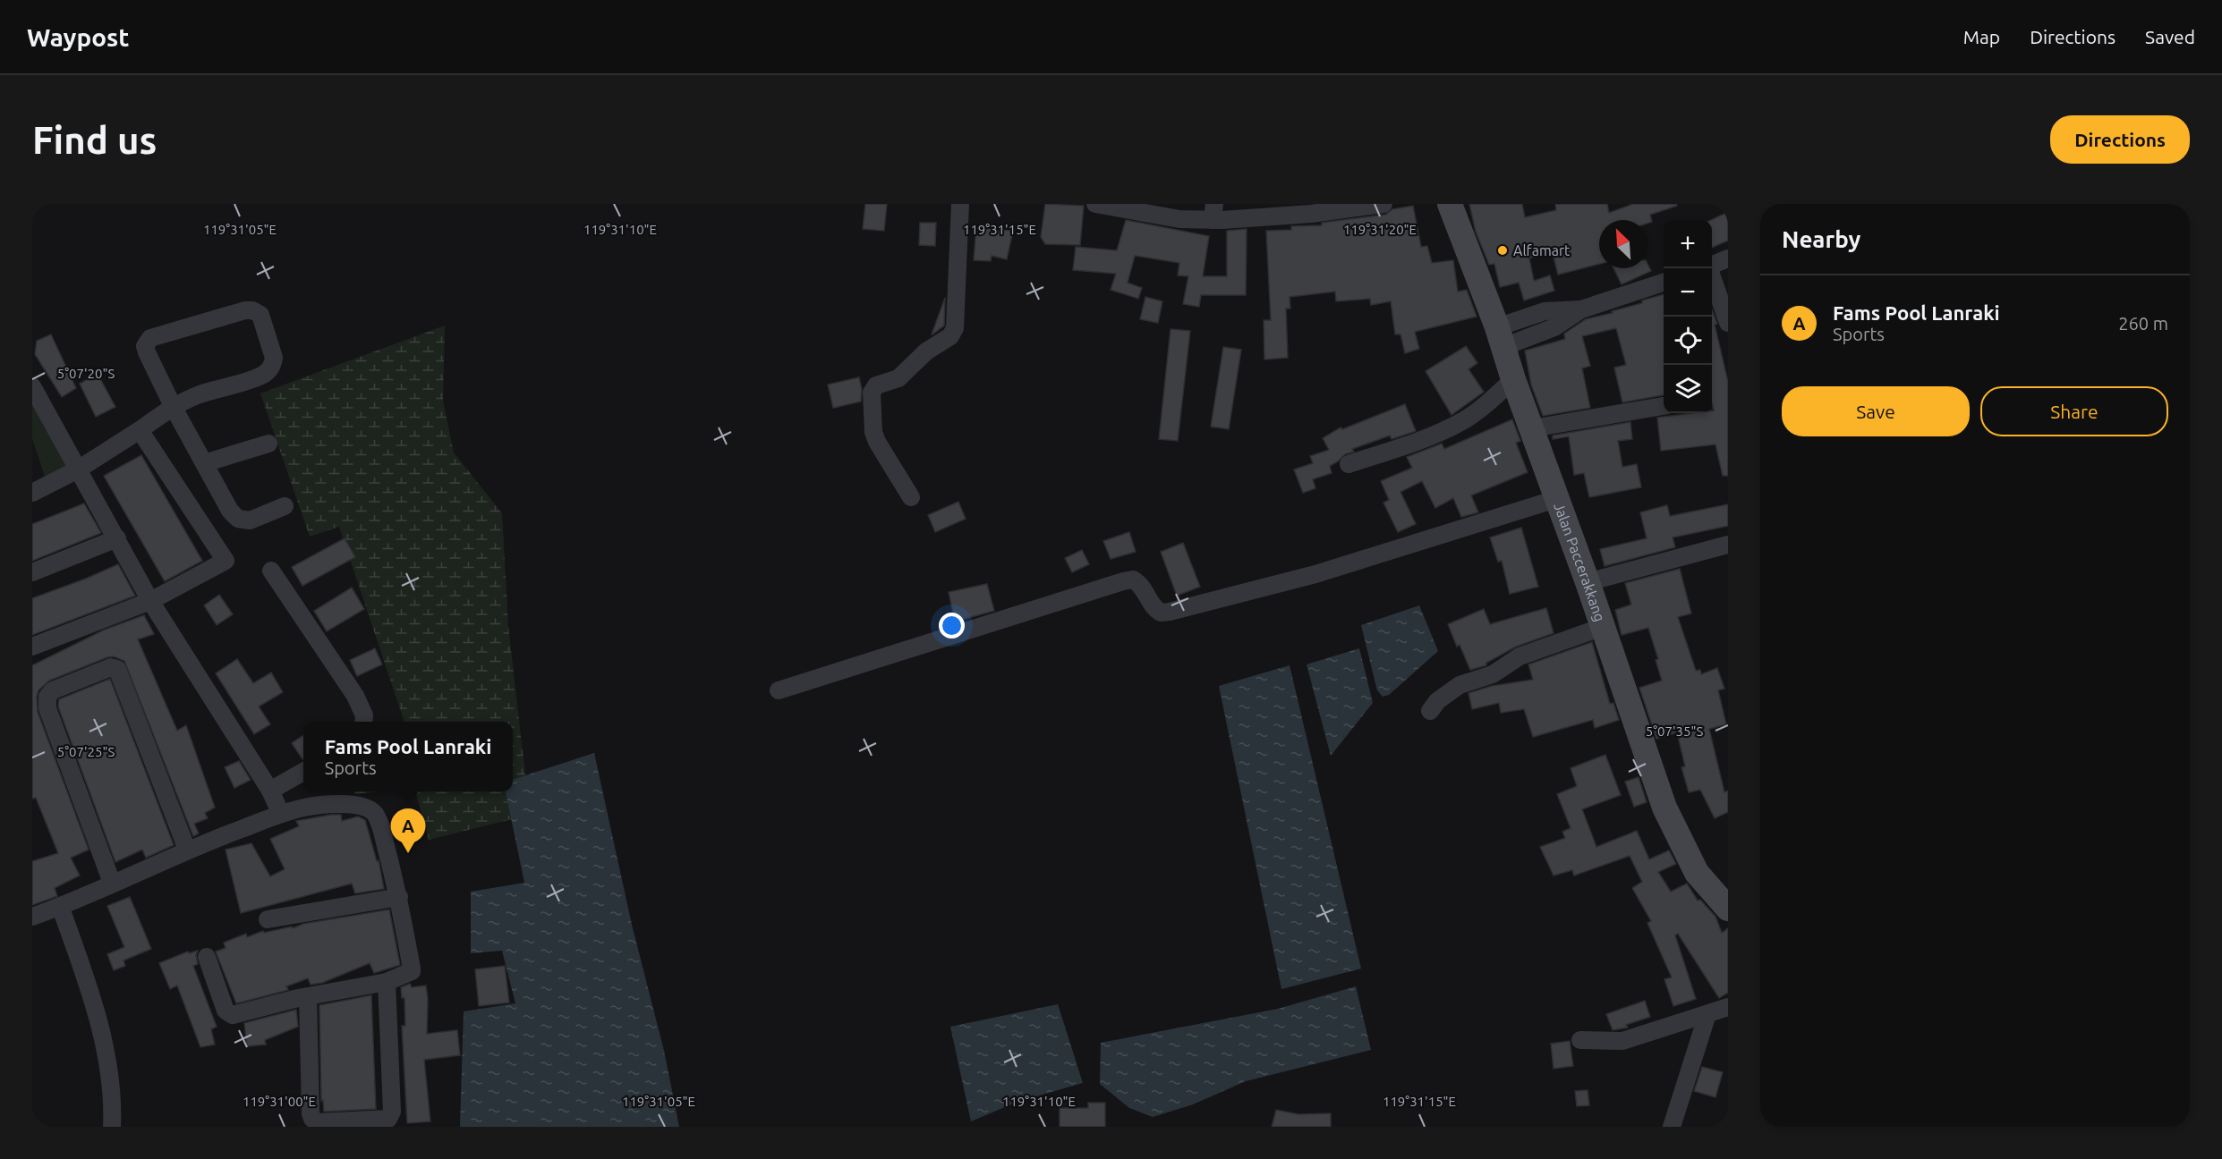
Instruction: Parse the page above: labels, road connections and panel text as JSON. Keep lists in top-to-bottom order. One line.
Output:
{"streets":{"main road":["Jalan Paccerakkang"]},"places":["Alfamart"],"north":"top left","page":{"header":"Waypost","nav":["Map","Directions","Saved"],"buttons":["Directions",["Save","Share"]],"title":"Find us","heading":"Nearby","map_buttons":["+","−"],"list":[{"mark":"A","name":"Fams Pool Lanraki","note":"Sports","value":"260 m"}],"popup":["Fams Pool Lanraki","Sports"],"pins":"A"},"coordinates":["119°31'05\"E","119°31'10\"E","119°31'15\"E","119°31'20\"E","5°07'20\"S","5°07'35\"S","5°07'25\"S","119°31'00\"E"]}
